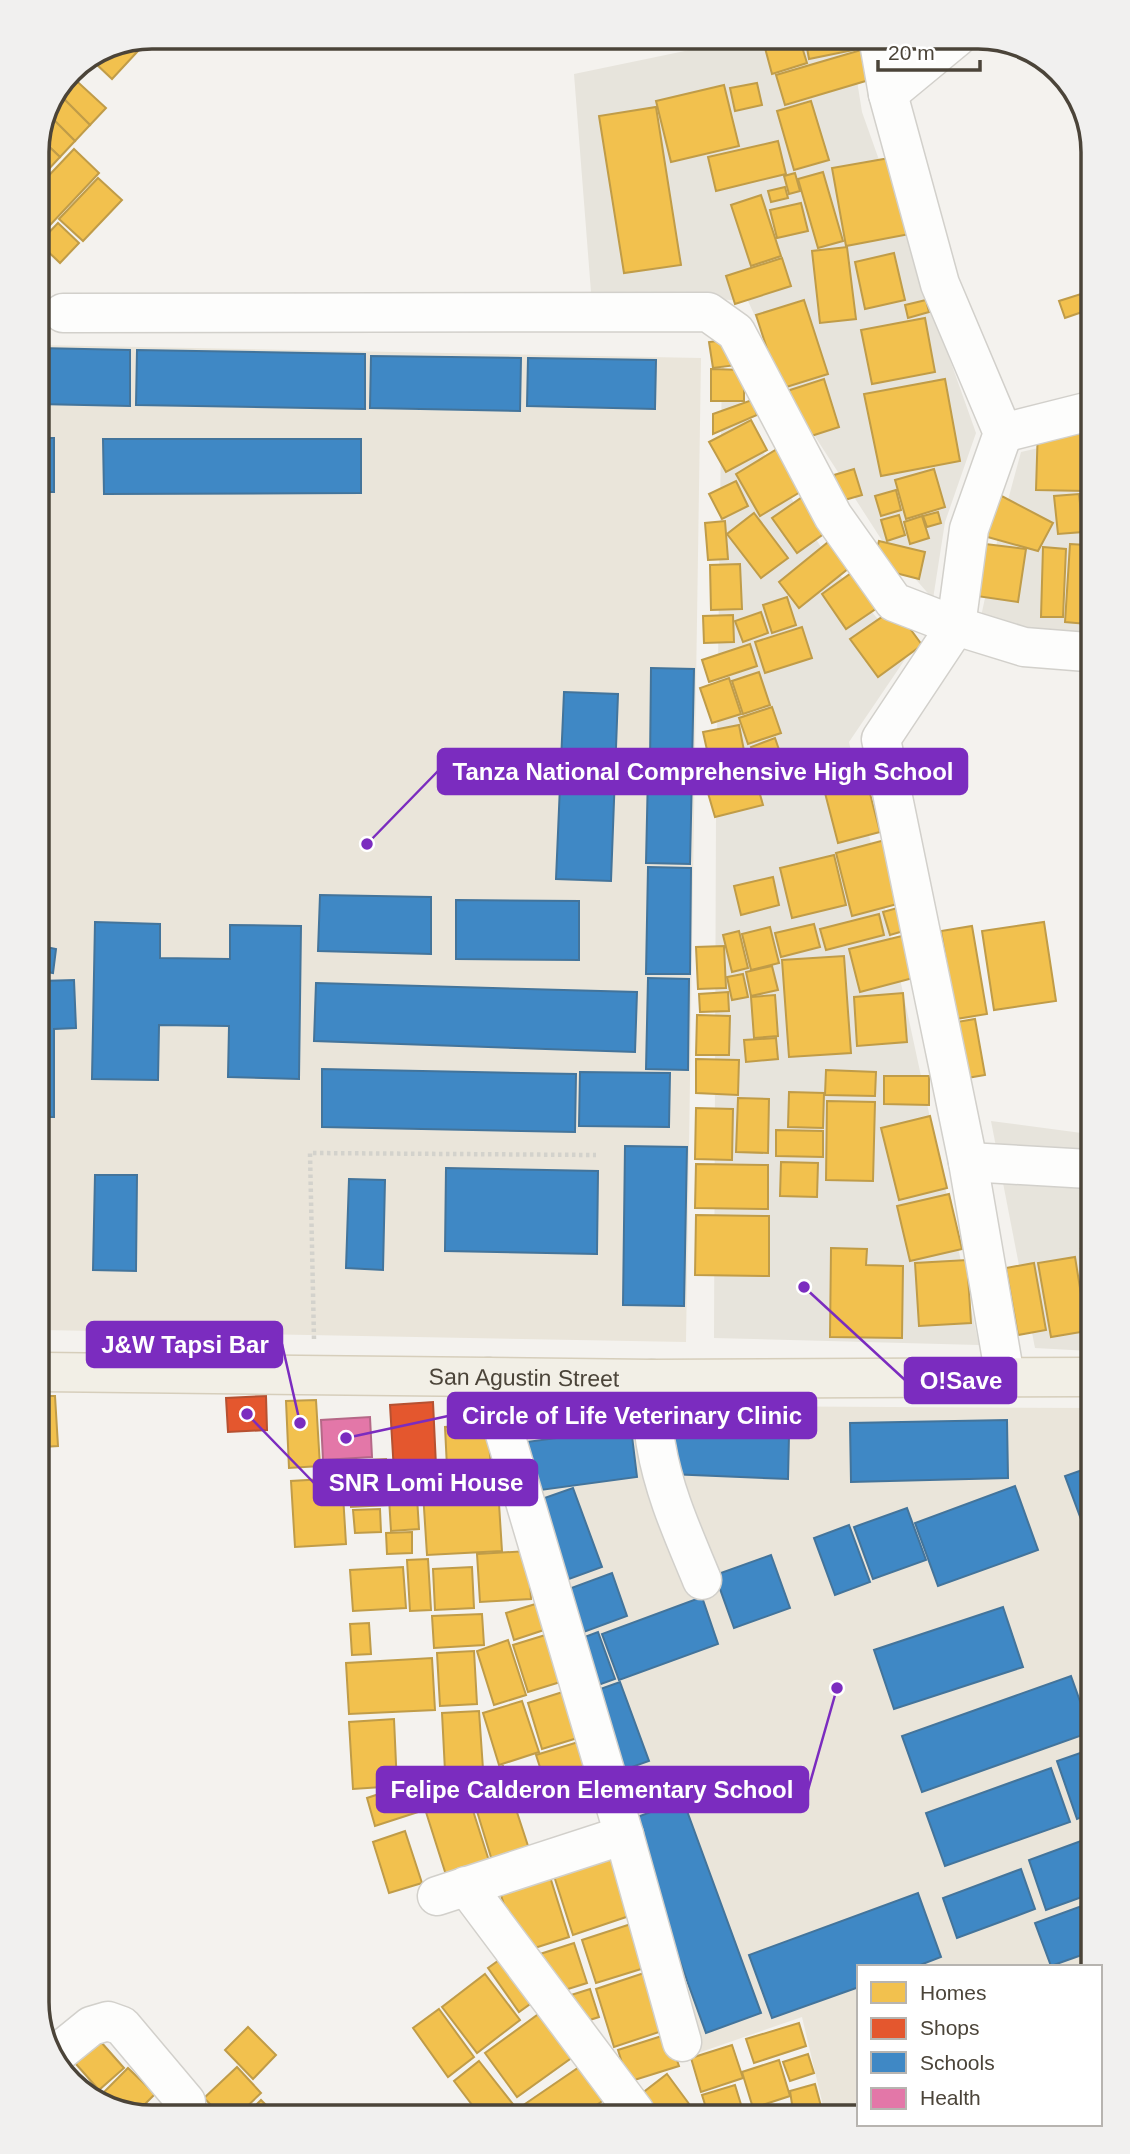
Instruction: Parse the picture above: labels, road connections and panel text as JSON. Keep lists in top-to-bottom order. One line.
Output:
{"streets":{"main road":["San Agustin Street"]},"places":["Tanza National Comprehensive High School","O!Save","SNR Lomi House","J&W Tapsi Bar","Circle of Life Veterinary Clinic","Felipe Calderon Elementary School"],"legend":["Homes","Shops","Schools","Health"],"scale_bar":"20 m"}
